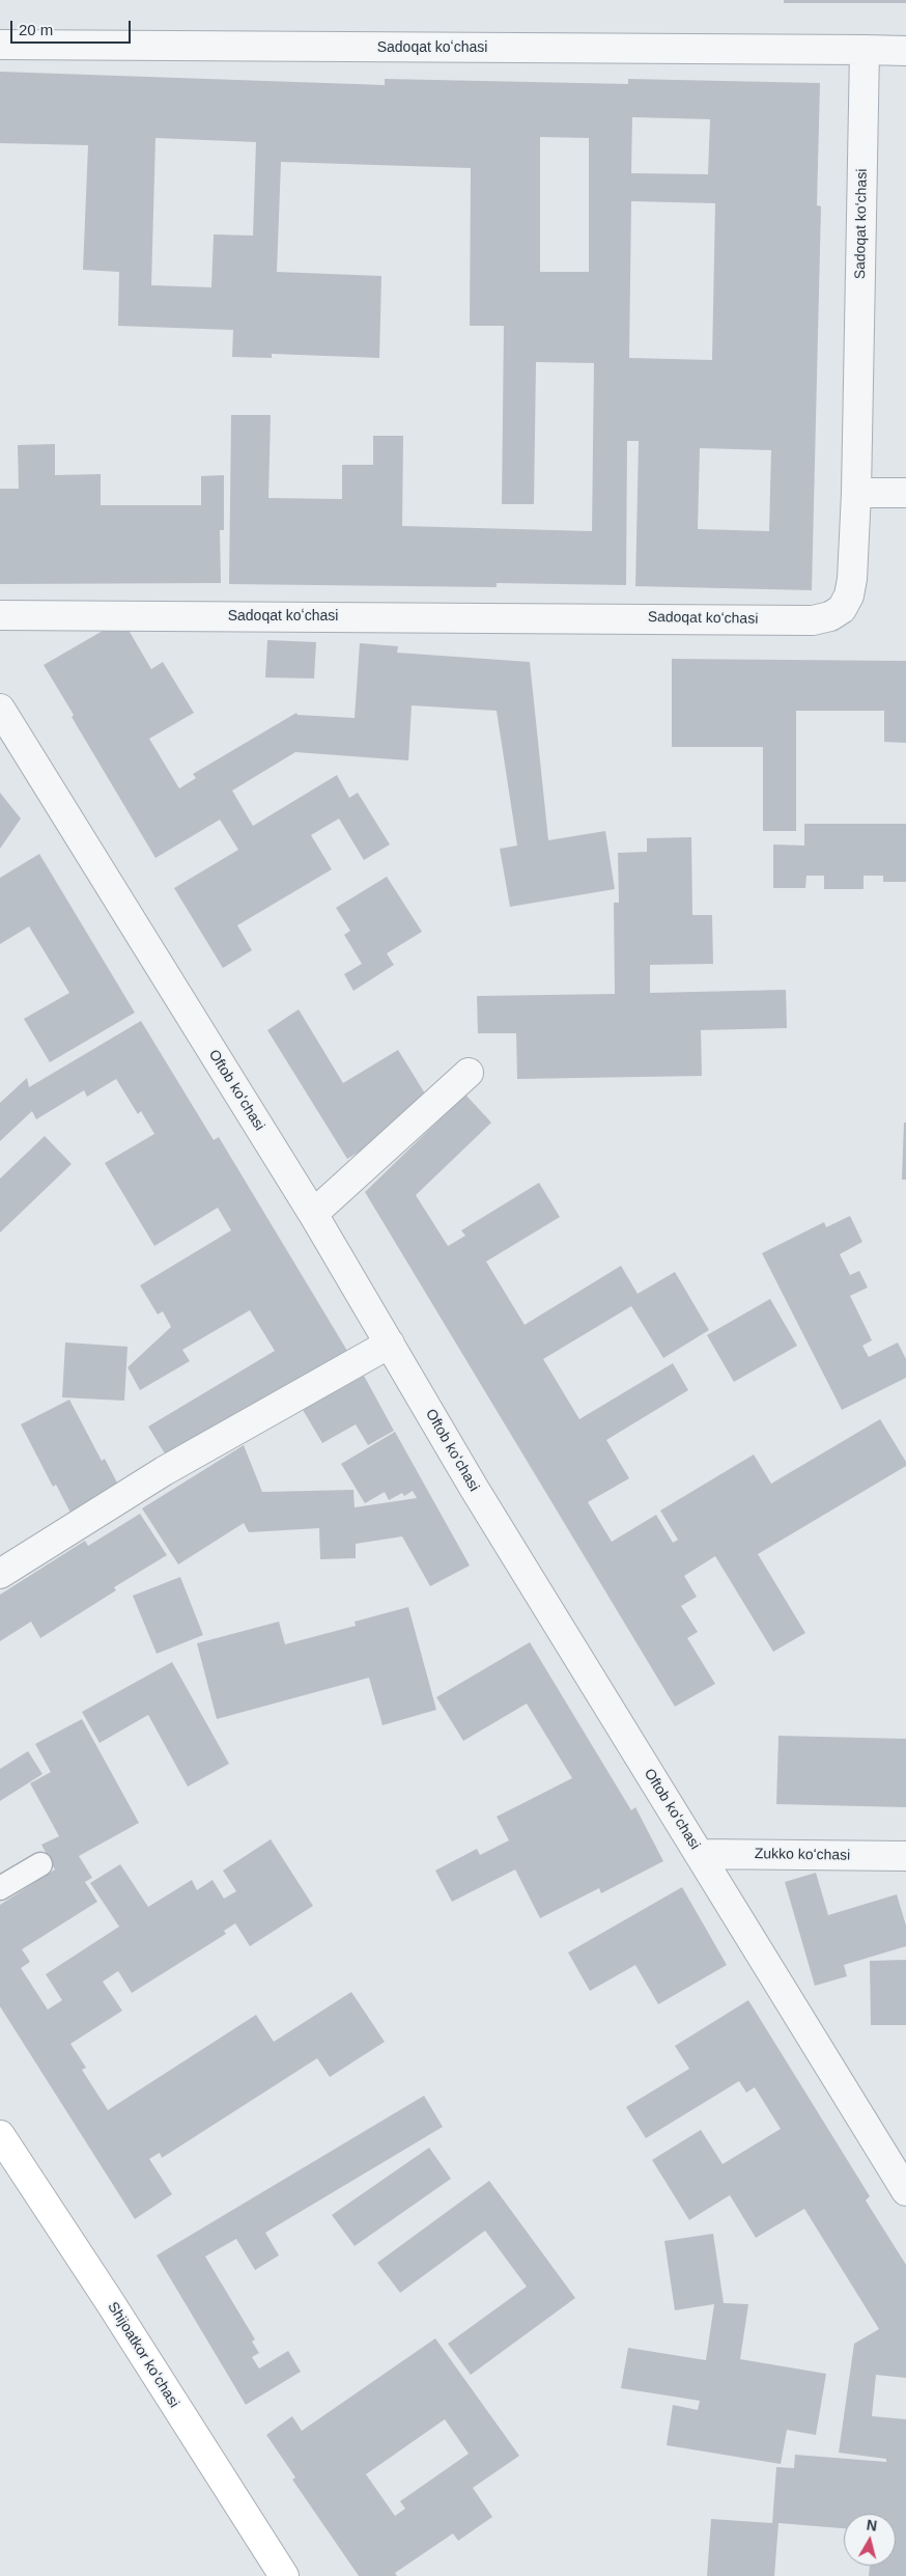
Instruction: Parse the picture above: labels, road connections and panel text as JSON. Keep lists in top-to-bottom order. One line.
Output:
{"streets":{"street":["Sadoqat koʻchasi","Oftob koʻchasi","Zukko koʻchasi","Shijoatkor koʻchasi"]},"crossings":[["Oftob koʻchasi","Zukko koʻchasi"]],"scale_bar":"20 m","north":"top"}
